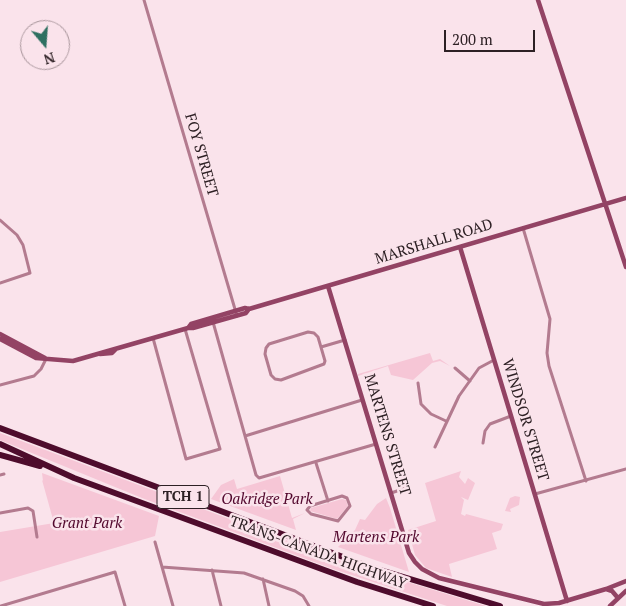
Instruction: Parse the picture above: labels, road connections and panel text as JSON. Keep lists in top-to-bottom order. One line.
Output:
{"streets":{"highway":["TCH 1","TRANS-CANADA HIGHWAY"],"street":["FOY STREET","MARSHALL ROAD","WINDSOR STREET","MARTENS STREET"]},"crossings":[["FOY STREET","MARSHALL ROAD"],["MARSHALL ROAD","WINDSOR STREET"],["MARSHALL ROAD","MARTENS STREET"]],"parks":["Oakridge Park","Grant Park","Martens Park"],"scale_bar":"200 m","north":"bottom"}
